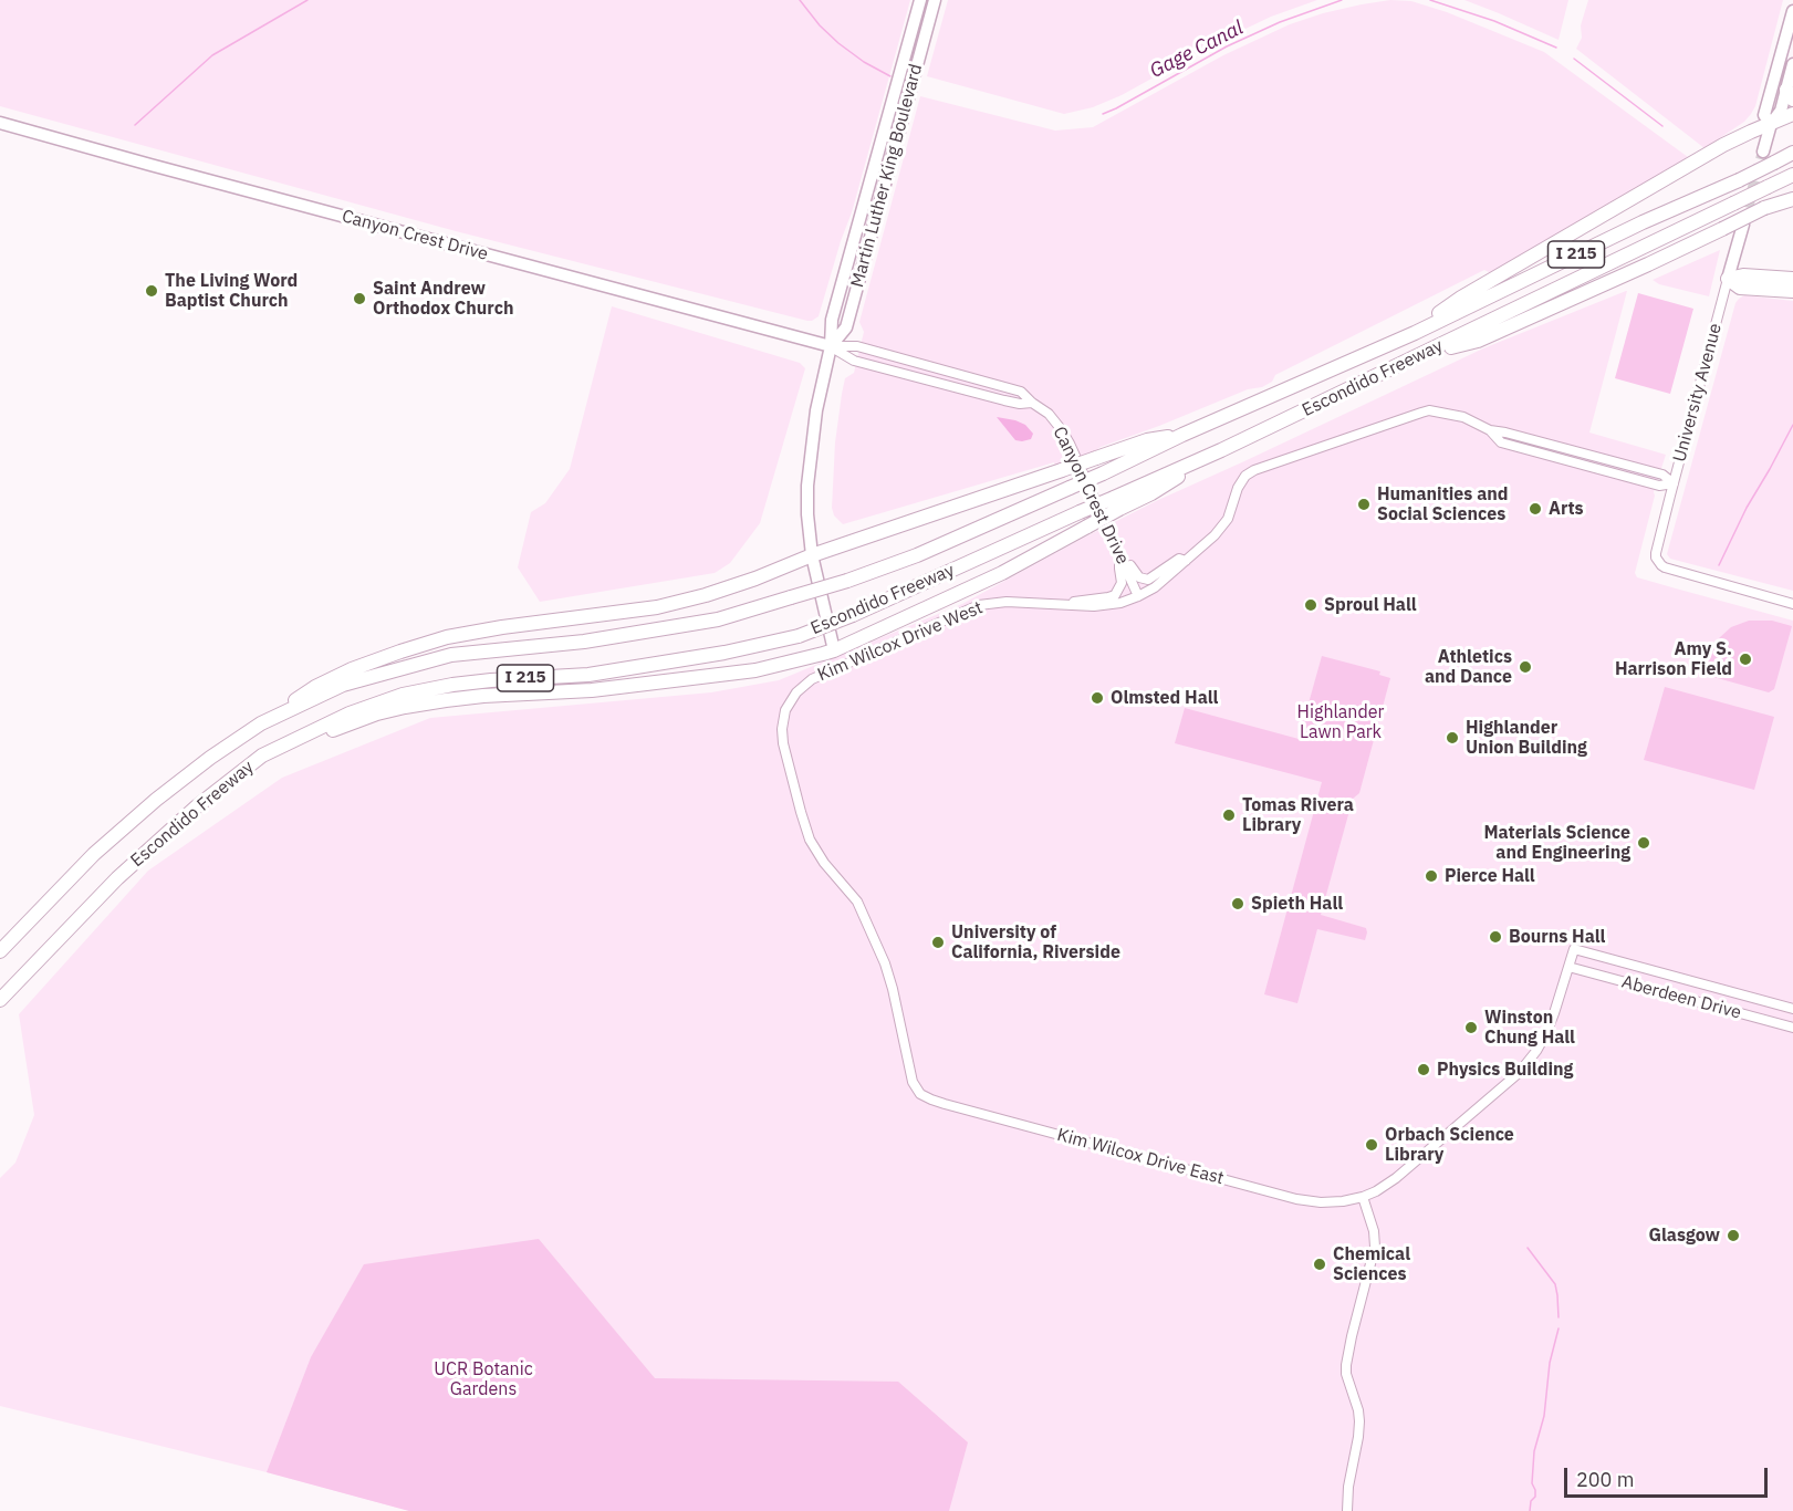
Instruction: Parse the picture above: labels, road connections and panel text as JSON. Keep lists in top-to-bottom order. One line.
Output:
{"streets":{"highway":["I 215","Escondido Freeway"],"main road":["Martin Luther King Boulevard","Canyon Crest Drive","University Avenue"],"street":["Kim Wilcox Drive West","Aberdeen Drive","Kim Wilcox Drive East"]},"crossings":[["Martin Luther King Boulevard","Canyon Crest Drive"],["Canyon Crest Drive","Kim Wilcox Drive West"],["University Avenue","Kim Wilcox Drive West"],["Kim Wilcox Drive West","Kim Wilcox Drive East"],["Aberdeen Drive","Kim Wilcox Drive East"]],"water":["Gage Canal"],"parks":["Highlander Lawn Park","UCR Botanic Gardens"],"places":["The Living Word Baptist Church","Saint Andrew Orthodox Church","Humanities and Social Sciences","Arts","Sproul Hall","Amy S. Harrison Field","Athletics and Dance","Olmsted Hall","Highlander Union Building","Tomas Rivera Library","Materials Science and Engineering","Pierce Hall","Spieth Hall","Bourns Hall","University of California, Riverside","Winston Chung Hall","Physics Building","Orbach Science Library","Glasgow","Chemical Sciences"],"scale_bar":"200 m"}
